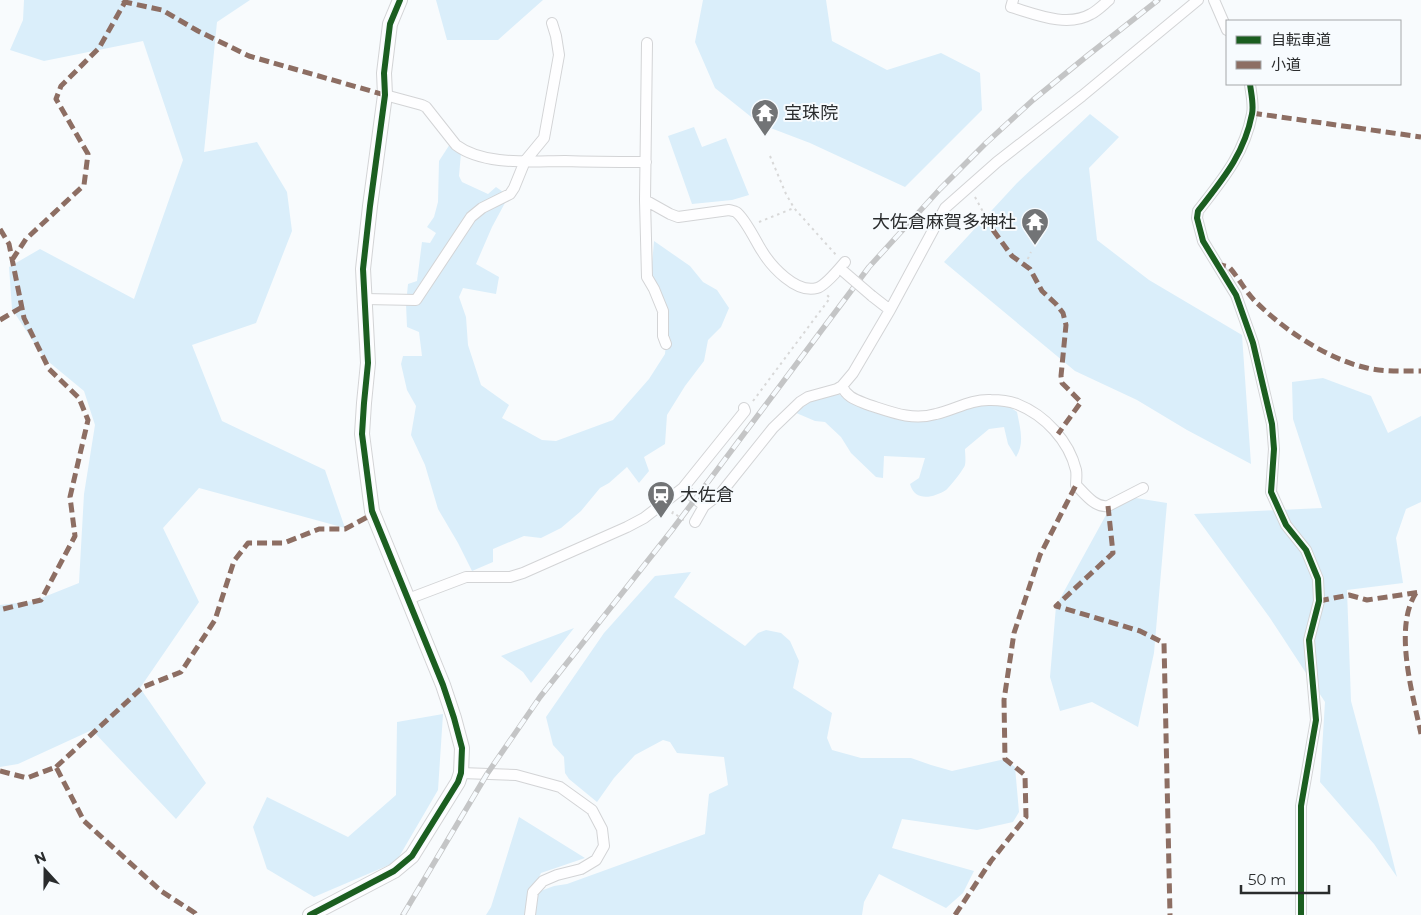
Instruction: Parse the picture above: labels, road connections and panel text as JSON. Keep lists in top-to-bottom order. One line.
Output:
{"places":{"temple":["宝珠院","大佐倉麻賀多神社"],"station":["大佐倉"]},"legend":["自転車道","小道"],"scale_bar":"50 m","north":"top"}
